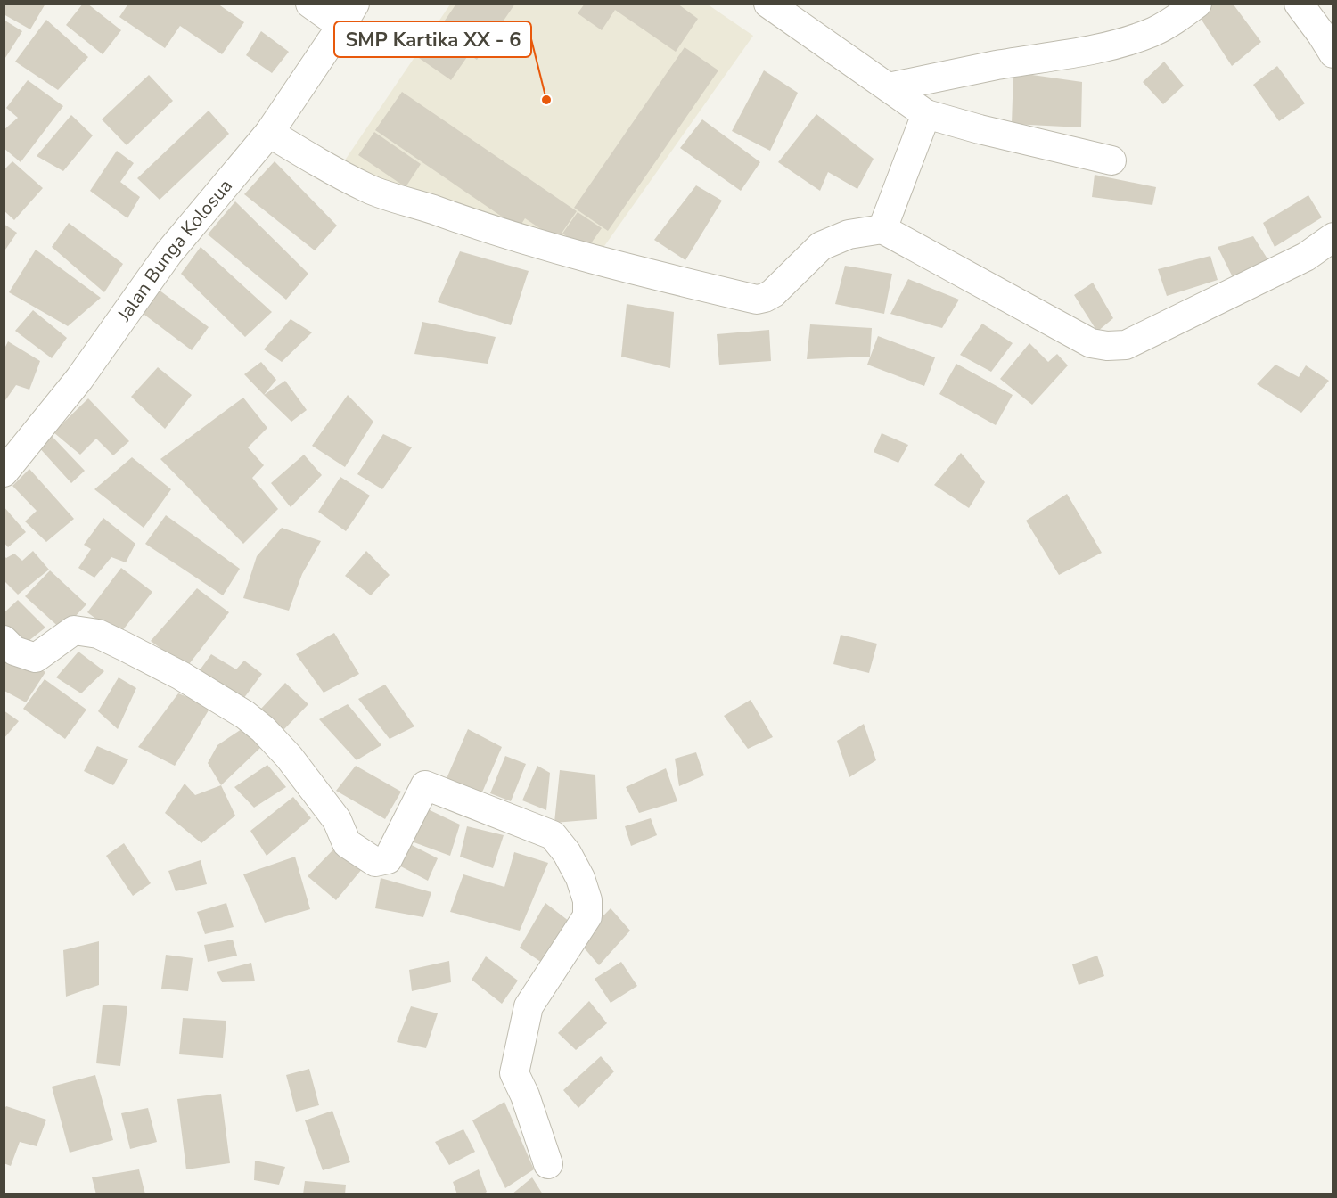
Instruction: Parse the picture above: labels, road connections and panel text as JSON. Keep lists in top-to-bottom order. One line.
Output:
{"streets":{"street":["Jalan Bunga Kolosua"]},"places":["SMP Kartika XX - 6"]}
